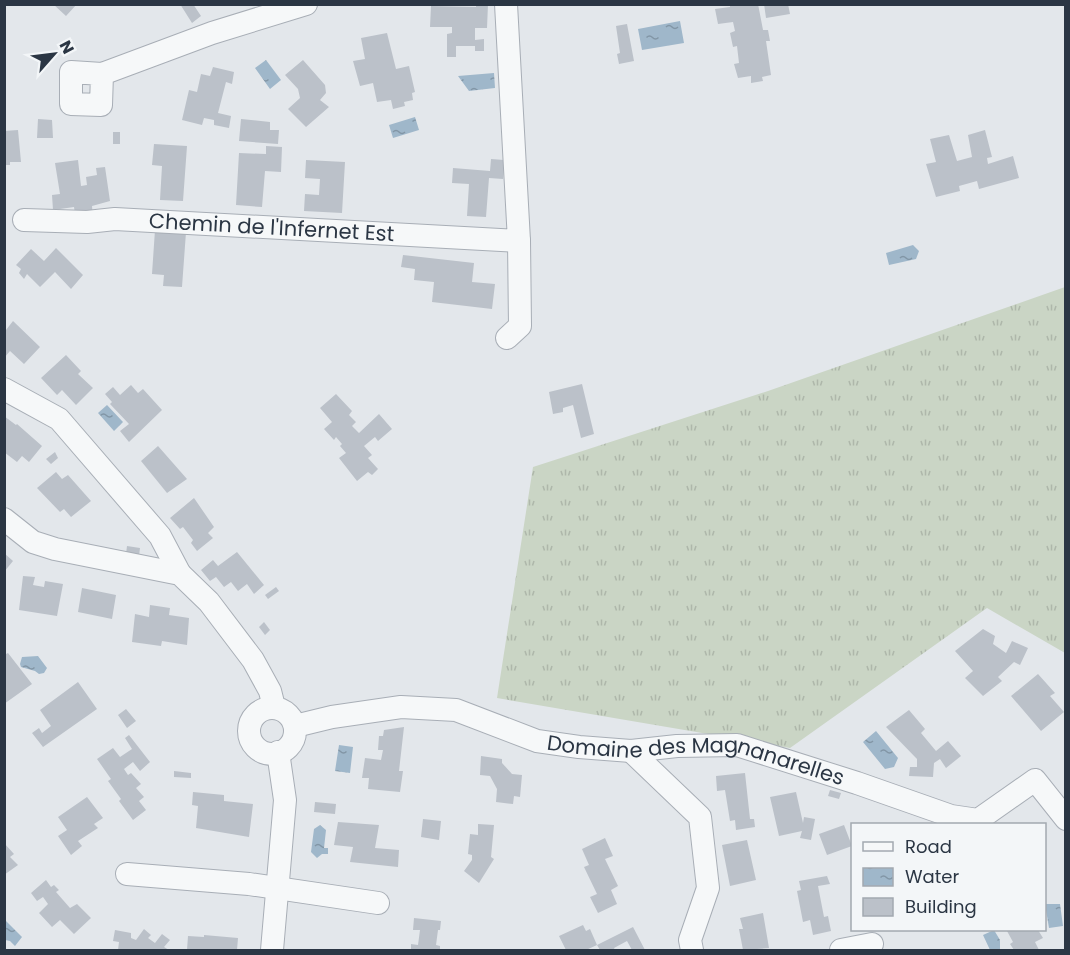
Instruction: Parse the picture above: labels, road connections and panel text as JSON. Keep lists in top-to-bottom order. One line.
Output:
{"streets":{"street":["Chemin de l'Infernet Est","Domaine des Magnanarelles"]},"legend":["Road","Water","Building"],"north":"top right"}
